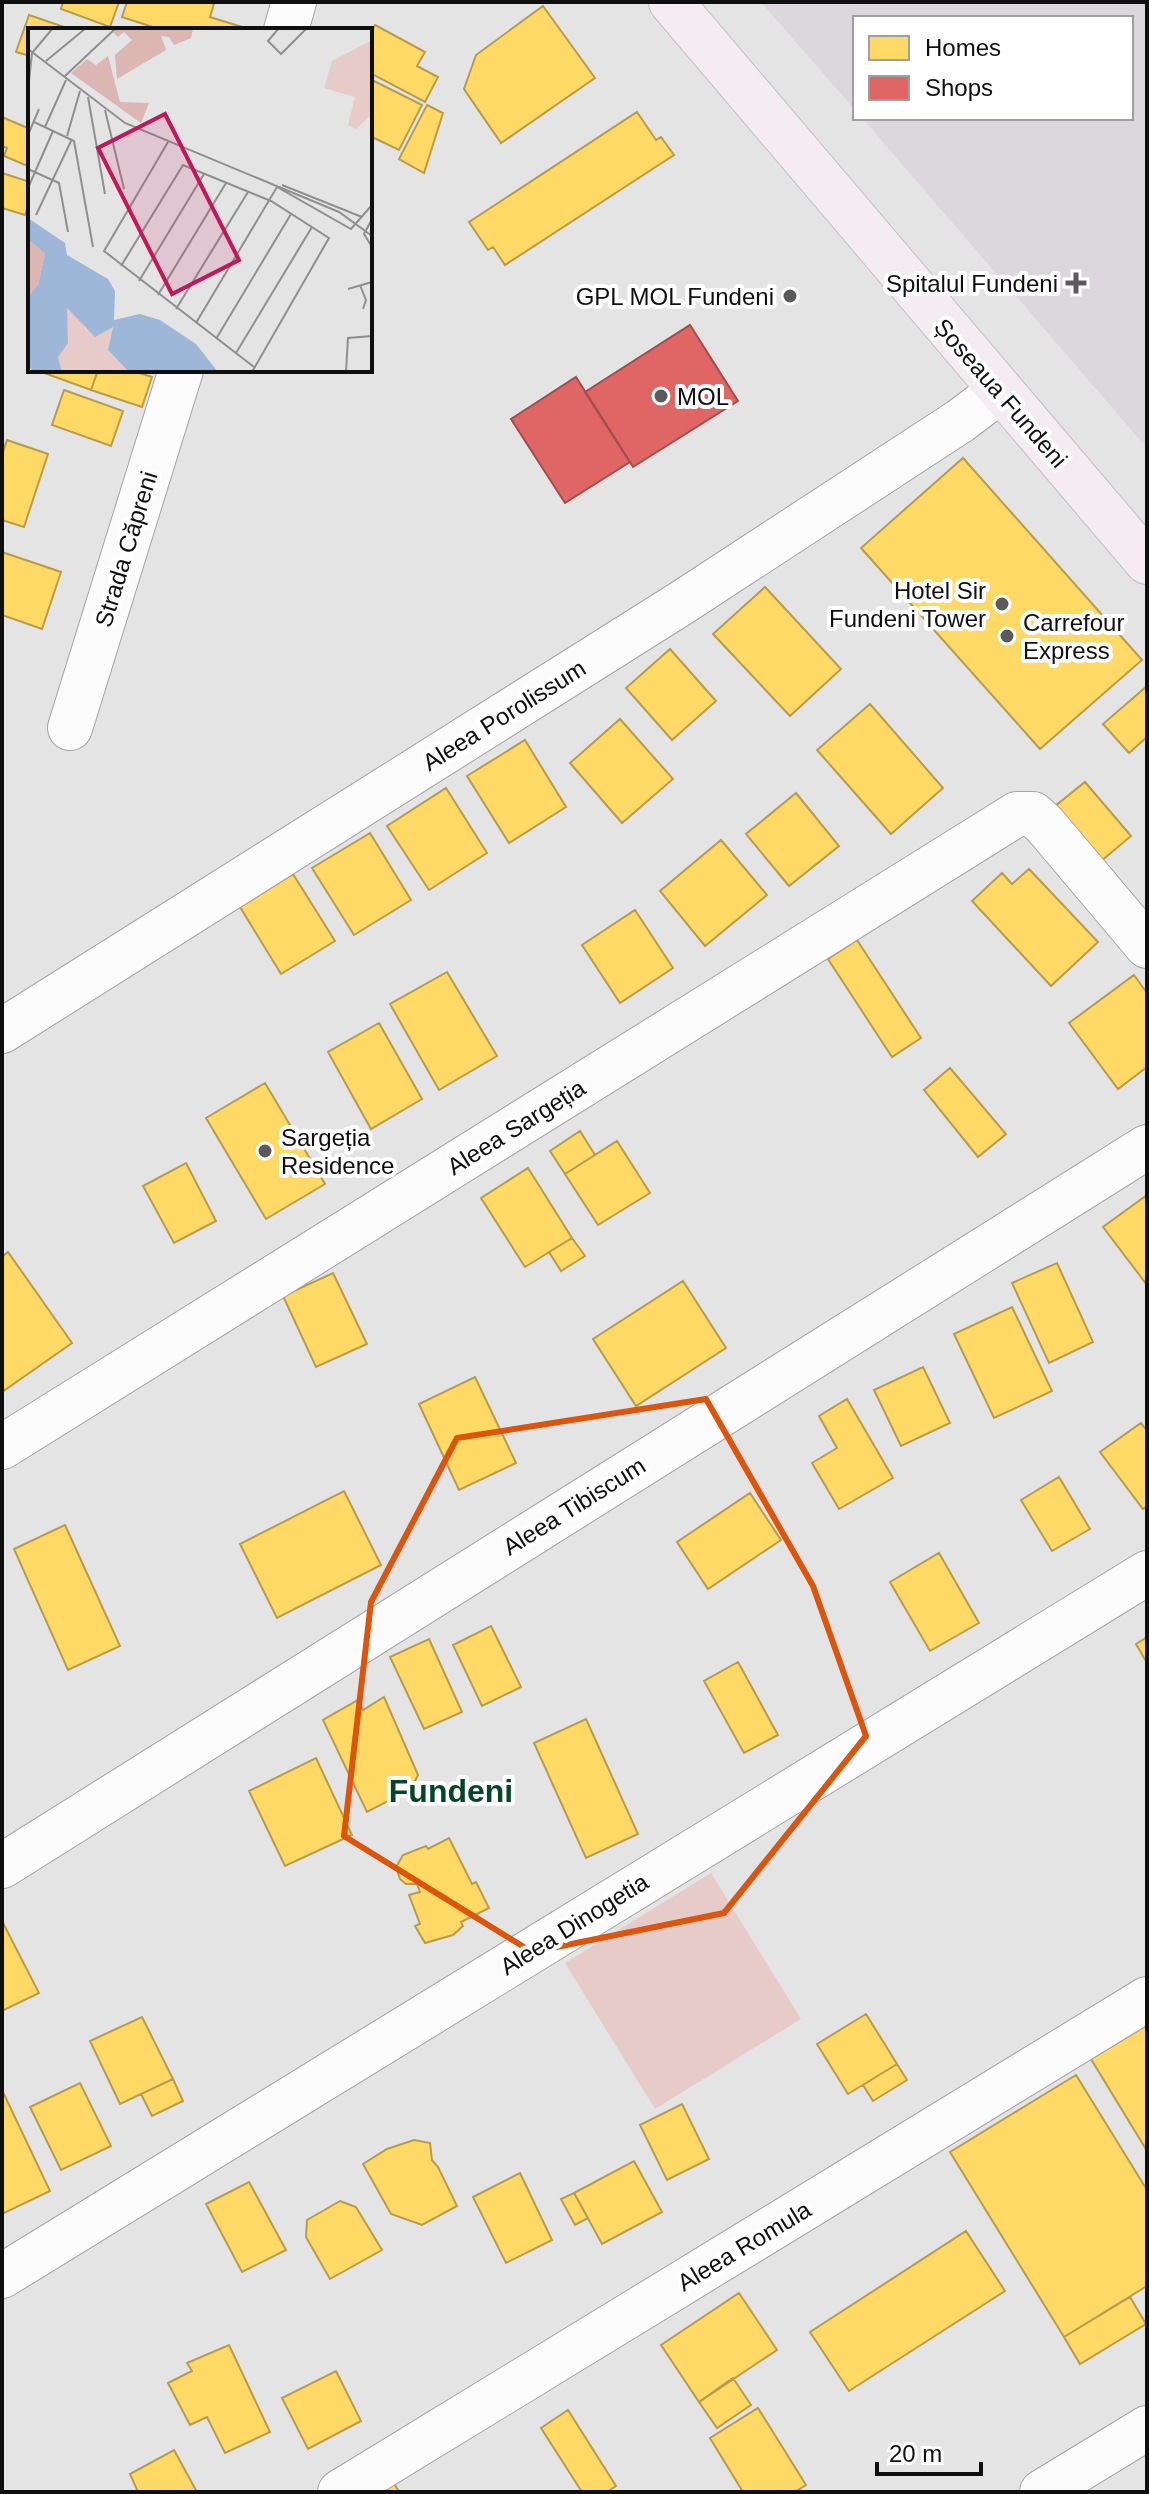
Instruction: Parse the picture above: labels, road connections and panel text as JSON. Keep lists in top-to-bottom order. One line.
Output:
{"streets":{"main road":["Șoseaua Fundeni"],"street":["Strada Căpreni","Aleea Porolissum","Aleea Sargeția","Aleea Tibiscum","Aleea Dinogetia","Aleea Romula"]},"crossings":[["Șoseaua Fundeni","Aleea Porolissum"]],"districts":["Fundeni"],"places":{"health":["Spitalul Fundeni"],"other":["GPL MOL Fundeni","MOL","Hotel Sir Fundeni Tower","Carrefour Express","Sargeția Residence"]},"legend":["Homes","Shops"],"scale_bar":"20 m"}
